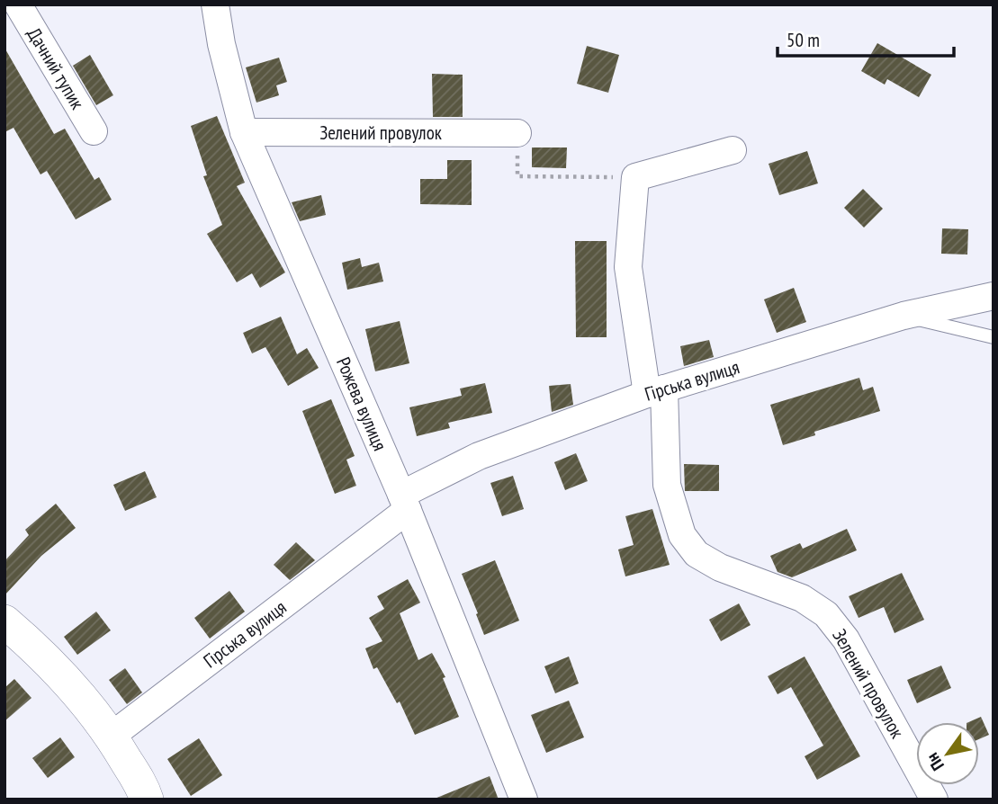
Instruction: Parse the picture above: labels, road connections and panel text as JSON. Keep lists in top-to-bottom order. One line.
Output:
{"streets":{"street":["Дачний тупик","Зелений провулок","Гірська вулиця","Рожева вулиця"]},"crossings":[["Зелений провулок","Гірська вулиця"],["Зелений провулок","Рожева вулиця"],["Гірська вулиця","Рожева вулиця"]],"scale_bar":"50 m","north":"bottom left"}
